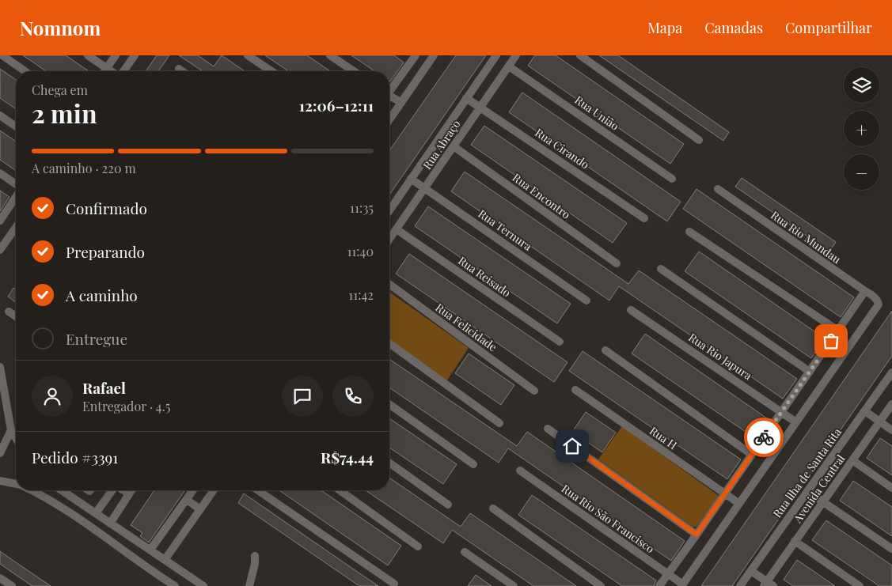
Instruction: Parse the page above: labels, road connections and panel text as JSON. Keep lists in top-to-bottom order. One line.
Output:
{"streets":{"street":["Rua União","Rua Abraço","Rua Cirando","Rua Encontro","Rua Ternura","Rua Rio Mundau","Rua Reisado","Rua Felicidade","Rua Rio Japura","Rua H","Rua llha de Santa Rita","Avenida Central","Rua Rio São Francisco"]},"crossings":[["Rua União","Rua Abraço"],["Rua Abraço","Rua Cirando"],["Rua Abraço","Rua Encontro"],["Rua Abraço","Rua Ternura"],["Rua Abraço","Rua Reisado"],["Rua Rio Mundau","Rua Rio Japura"]],"page":{"header":"Nomnom","nav":["Mapa","Camadas","Compartilhar"],"map_buttons":["+","−"],"heading":["2 min","Chega em","12:06–12:11"],"panel":["Rafael","Entregador · 4.5","Pedido #3391","R$74.44"],"bar":"A caminho · 220 m","list":[["Confirmado","11:35"],["Preparando","11:40"],["A caminho","11:42"],"Entregue"]}}
